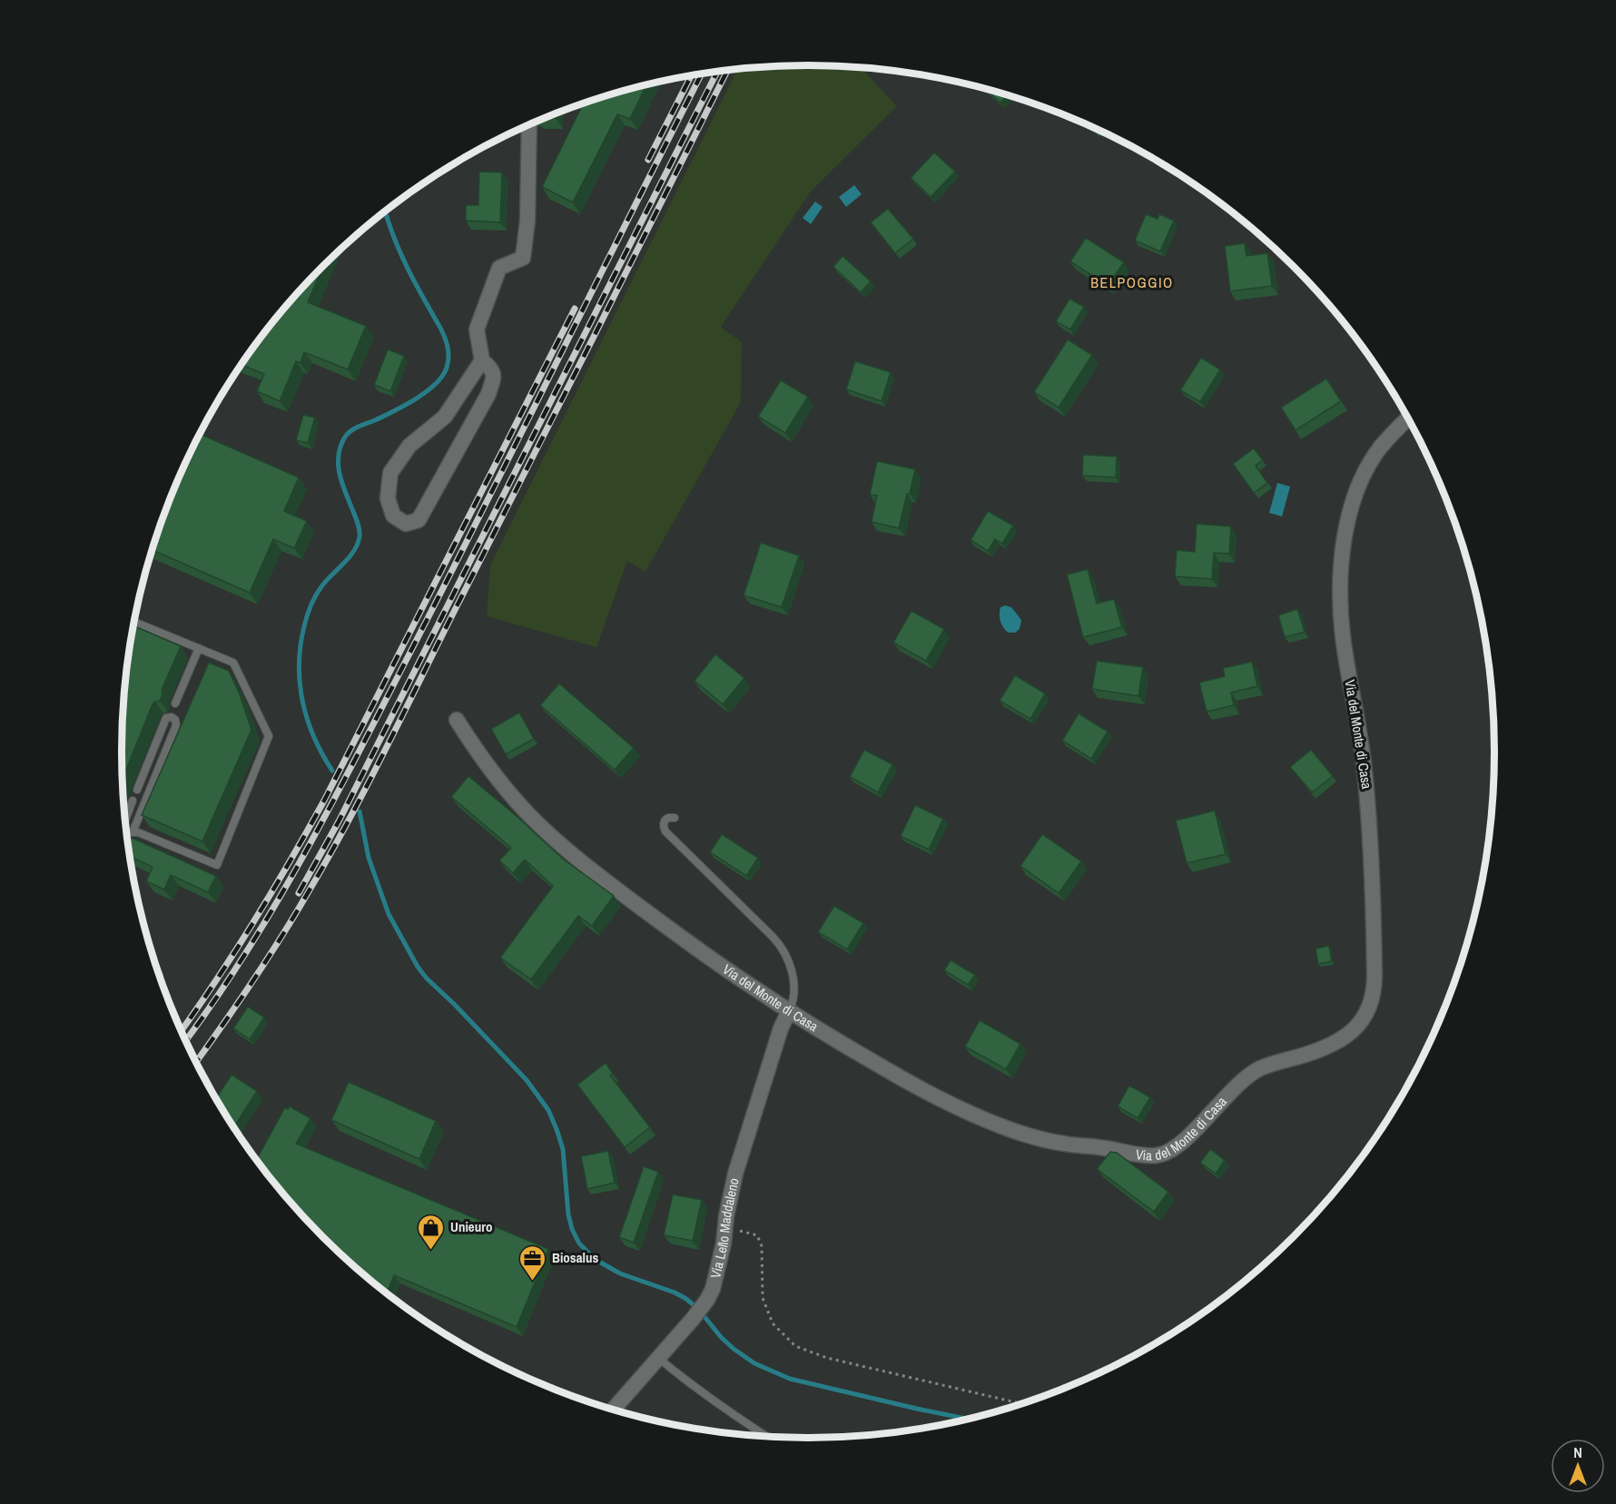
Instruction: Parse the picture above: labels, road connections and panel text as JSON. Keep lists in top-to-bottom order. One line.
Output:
{"streets":{"street":["Via del Monte di Casa","Via Lello Maddaleno"]},"crossings":[["Via del Monte di Casa","Via Lello Maddaleno"]],"districts":["BELPOGGIO"],"places":{"shop":["Unieuro"],"office":["Biosalus"]},"north":"top"}
